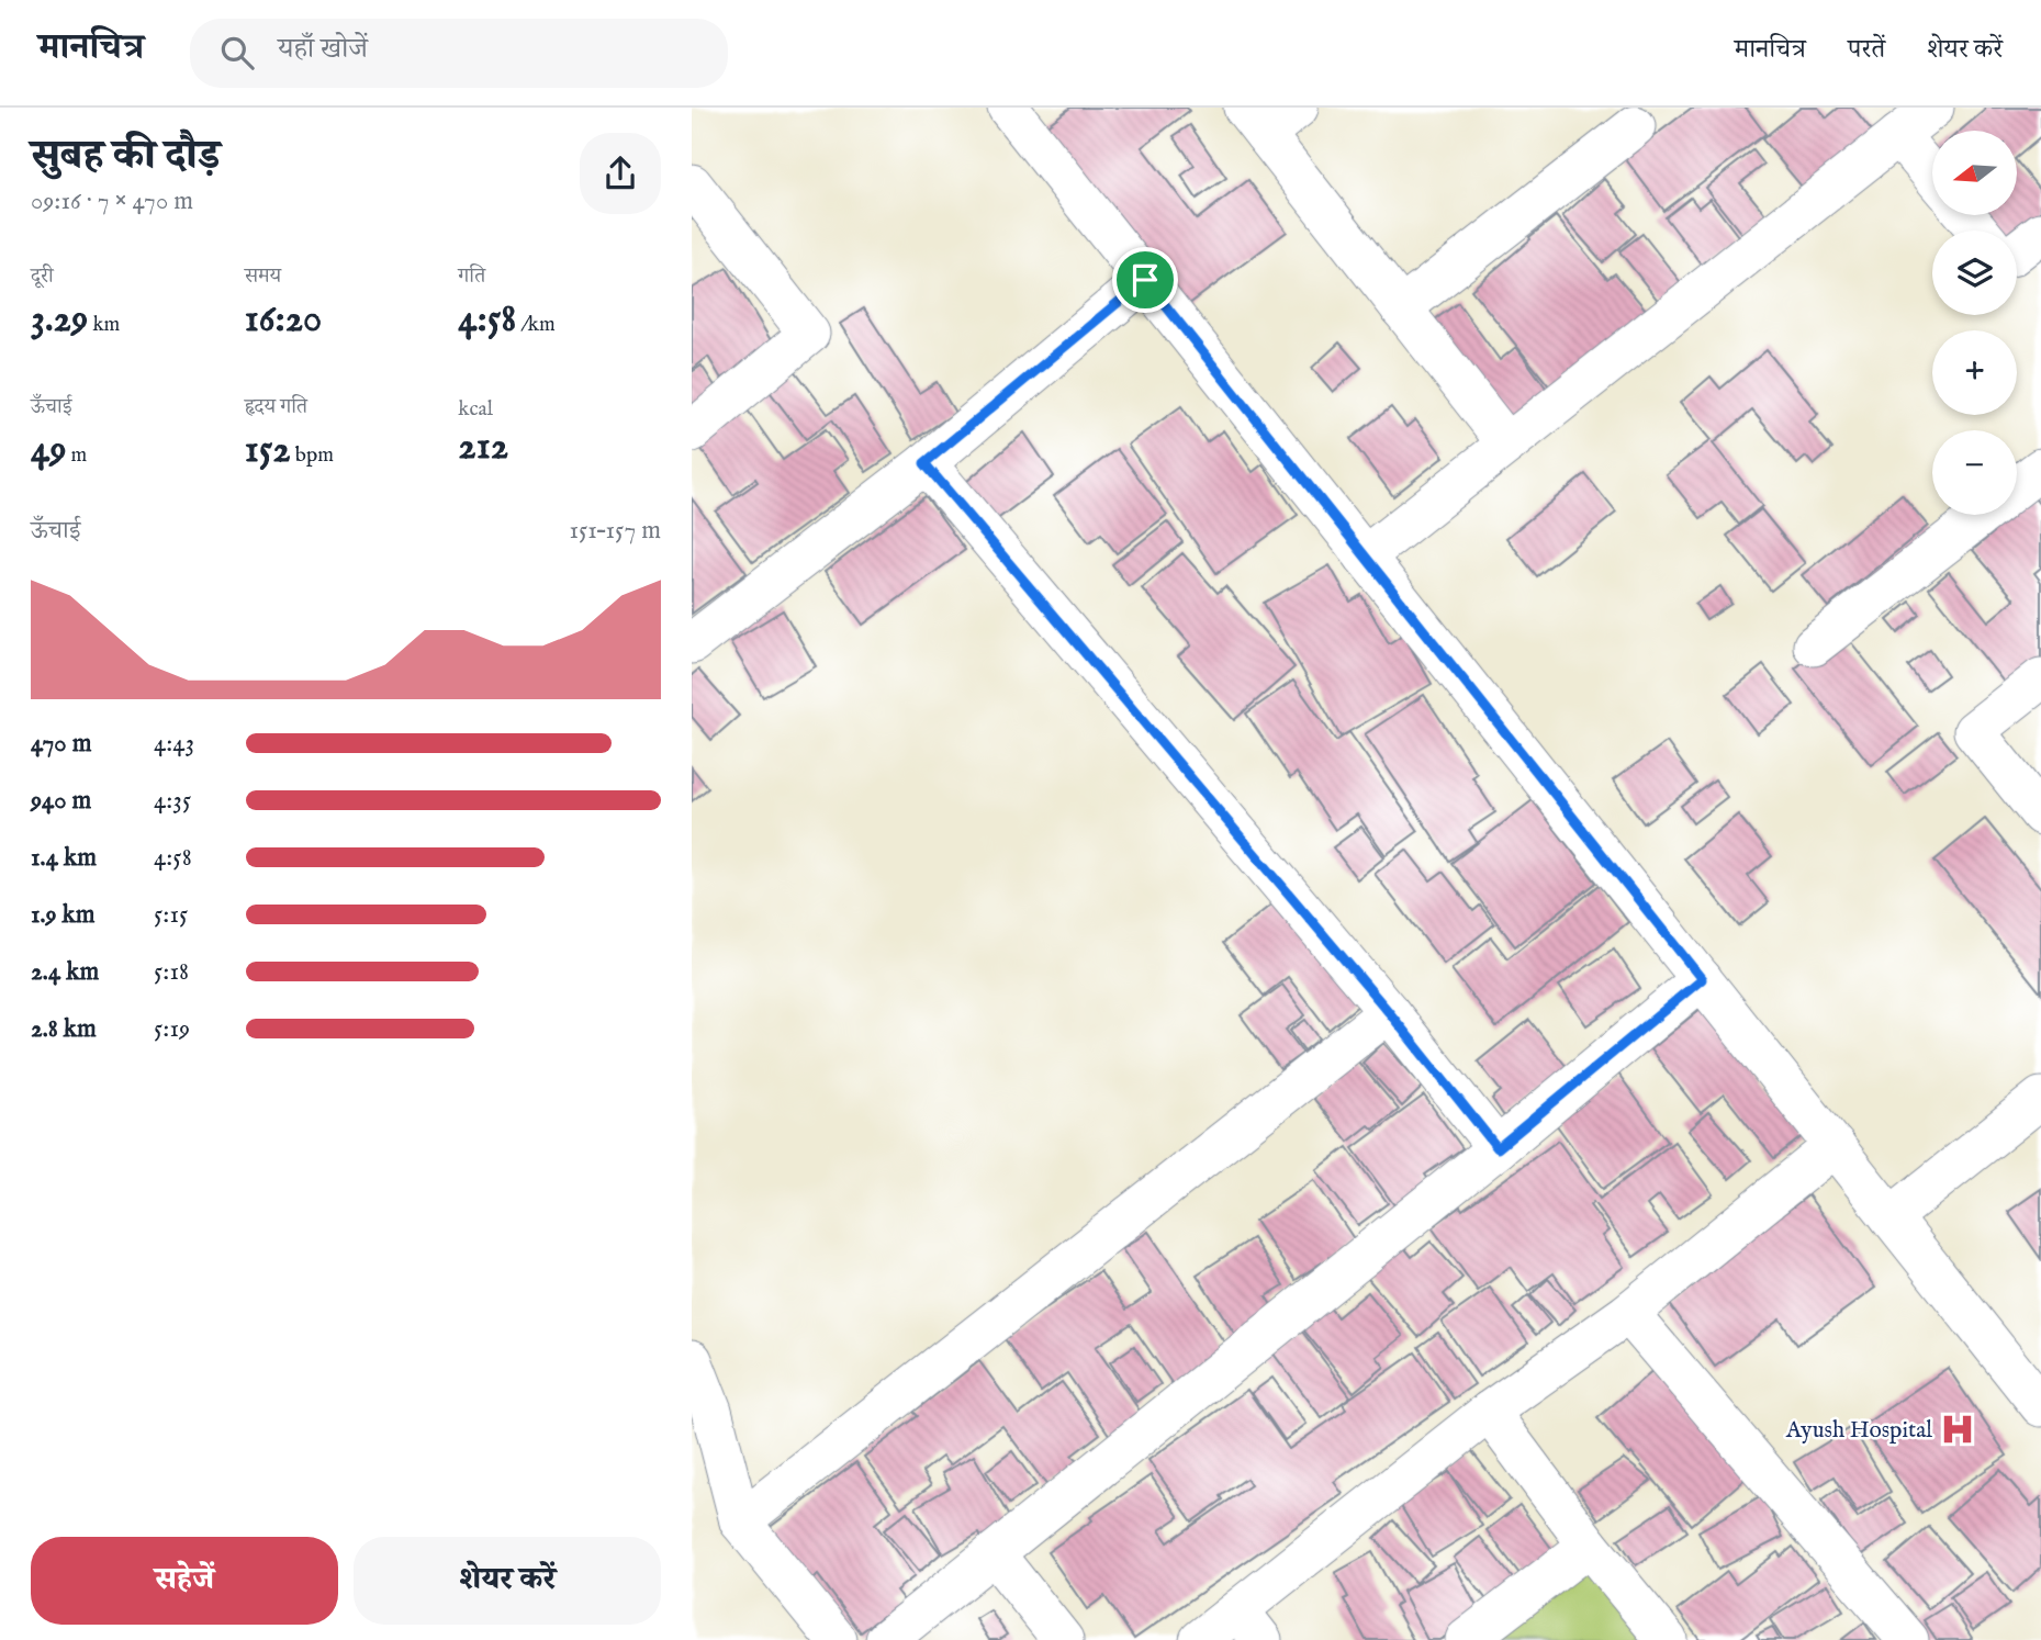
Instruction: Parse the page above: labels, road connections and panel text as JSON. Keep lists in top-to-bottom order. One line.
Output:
{"places":{"hospital":["Ayush Hospital"]},"north":"left","page":{"header":"मानचित्र","search":"यहाँ खोजें","nav":["मानचित्र","परतें","शेयर करें"],"heading":["सुबह की दौड़","09:16 · 7 × 470 m"],"map_buttons":["+","−"],"stats":[["दूरी","3.29 km"],["समय","16:20"],["गति","4:58 /km"],["ऊँचाई","49 m"],["हृदय गति","152 bpm"],["kcal","212"]],"chart":["ऊँचाई","151–157 m"],"list":[{"name":"470 m","note":"4:43"},{"name":"940 m","note":"4:35"},{"name":"1.4 km","note":"4:58"},{"name":"1.9 km","note":"5:15"},{"name":"2.4 km","note":"5:18"},{"name":"2.8 km","note":"5:19"}],"buttons":["सहेजें","शेयर करें"]}}
